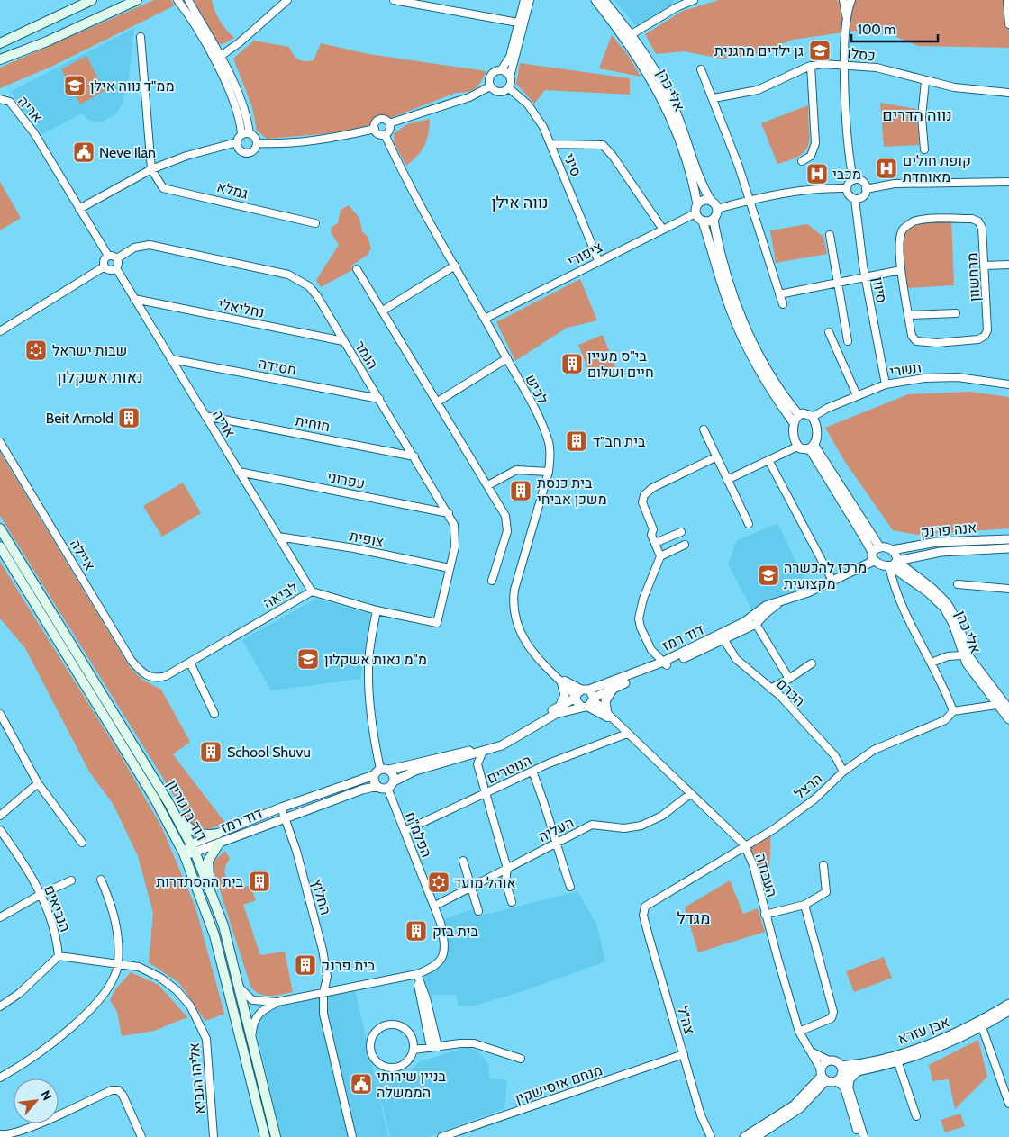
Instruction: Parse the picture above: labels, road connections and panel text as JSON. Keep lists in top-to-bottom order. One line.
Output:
{"streets":{"main road":["דוד בן גוריון"],"street":["כסלו","אלי כהן","אריה","סיני","גמלא","ציפורי","מרחשוון","סיוון","נחליאלי","הנמר","חסידה","תשרי","לכיש","חוחית","עפרוני","אנה פרנק","צופית","איילה","לביאה","דוד רמז","הכרם","הנוטרים","הרצל","העליה","הפלמ\"ח","העבודה","החלוץ","הנביאים","צה\"ל","אבן עזרא","אליהו הנביא","מנחם אוסישקין"]},"crossings":[["אלי כהן","ציפורי"],["אלי כהן","אנה פרנק"],["אלי כהן","הרצל"],["אריה","נחליאלי"],["אריה","הנמר"],["אריה","חסידה"],["אריה","חוחית"],["אריה","עפרוני"],["אריה","צופית"],["אריה","לביאה"],["סיני","ציפורי"],["ציפורי","לכיש"],["סיוון","תשרי"],["נחליאלי","הנמר"],["הנמר","חסידה"],["הנמר","חוחית"],["הנמר","עפרוני"],["הנמר","צופית"],["הנמר","לביאה"],["לכיש","דוד רמז"],["איילה","לביאה"],["דוד רמז","הכרם"],["דוד רמז","דוד בן גוריון"],["דוד רמז","הפלמ\"ח"],["דוד רמז","העבודה"],["דוד רמז","החלוץ"],["הכרם","הרצל"],["הנוטרים","הפלמ\"ח"],["הנוטרים","העבודה"],["הרצל","העבודה"],["הרצל","צה\"ל"],["העליה","הפלמ\"ח"],["העליה","העבודה"],["הנביאים","אליהו הנביא"],["צה\"ל","מנחם אוסישקין"]],"districts":["נווה הדרים","נווה אילן","נאות אשקלון","מגדל"],"places":{"school or university":["גן ילדים מרגנית","ממ\"ד נווה אילן","מרכז להכשרה מקצועית","מ\"מ נאות אשקלון"],"public building":["Neve Ilan","בניין שירותי הממשלה"],"hospital":["קופת חולים מאוחדת","מכבי"],"synagogue":["שבות ישראל","אוהל מועד"],"building":["בי\"ס מעיין חיים ושלום","Beit Arnold","בית חב\"ד","בית כנסת משכן אביחי","School Shuvu","בית ההסתדרות","בית בזק","בית פרנק"]},"scale_bar":"100 m","north":"top right"}
